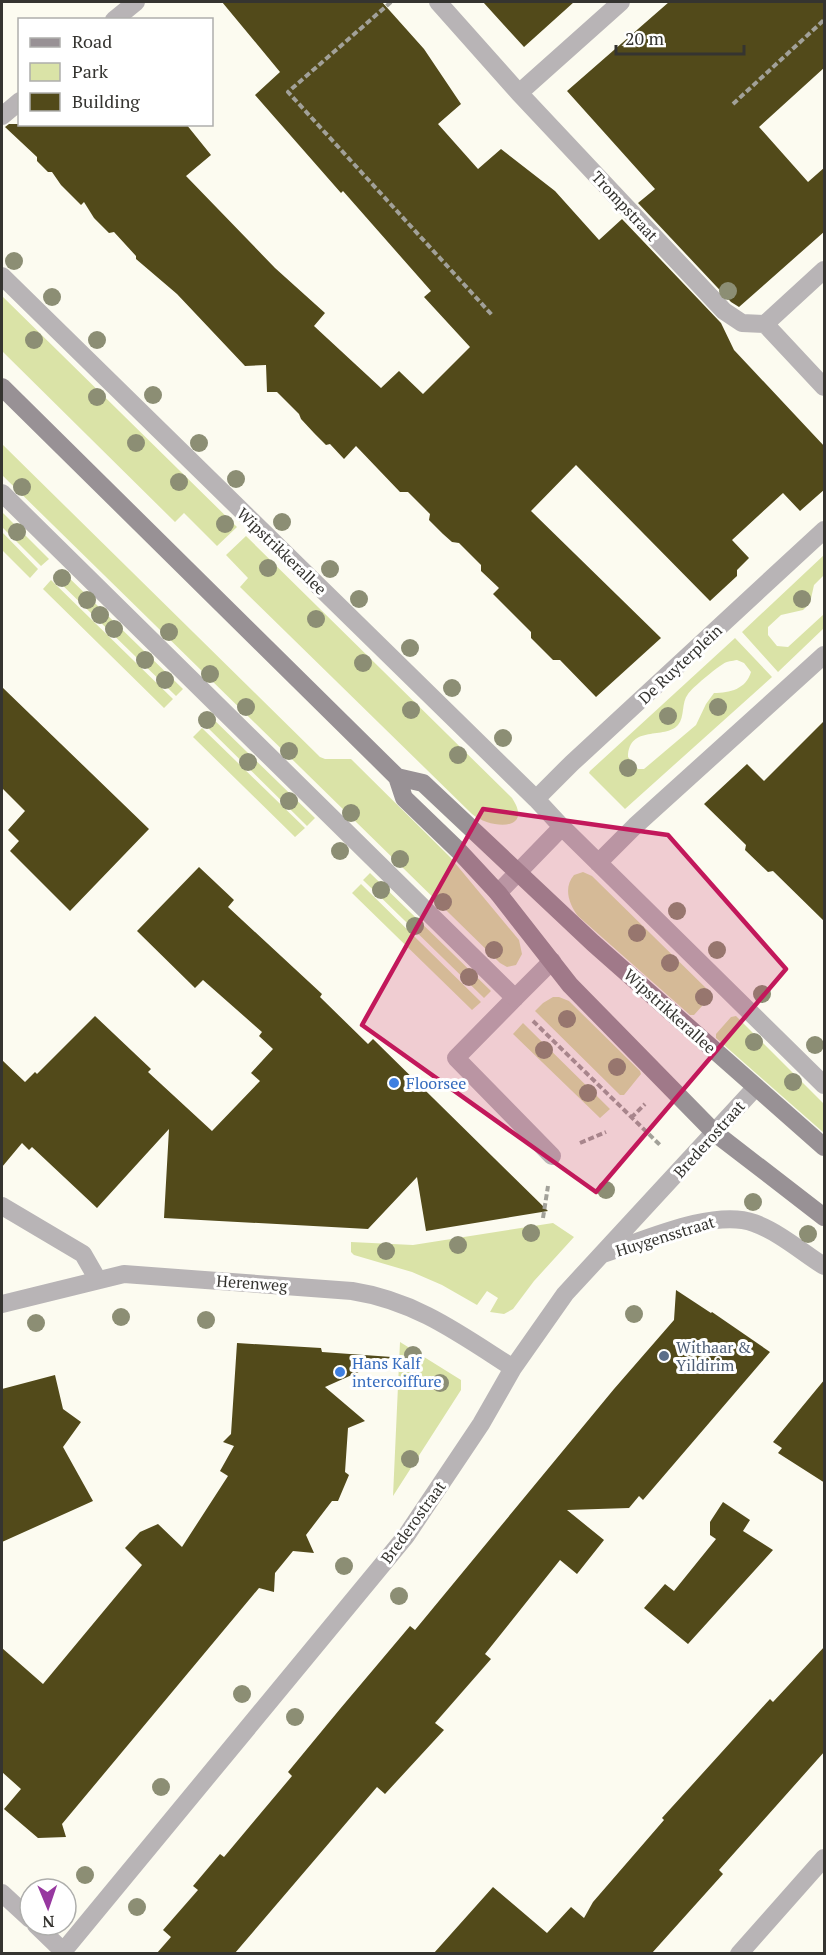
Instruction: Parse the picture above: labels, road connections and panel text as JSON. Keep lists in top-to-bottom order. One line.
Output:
{"streets":{"main road":["Wipstrikkerallee"],"street":["Trompstraat","De Ruyterplein","Brederostraat","Huygensstraat","Herenweg"]},"crossings":[["Wipstrikkerallee","De Ruyterplein"],["Wipstrikkerallee","Brederostraat"],["Brederostraat","Huygensstraat"],["Brederostraat","Herenweg"]],"places":["Floorsee","Withaar & Yildirim","Hans Kalf intercoiffure"],"legend":["Road","Park","Building"],"scale_bar":"20 m","north":"bottom"}
